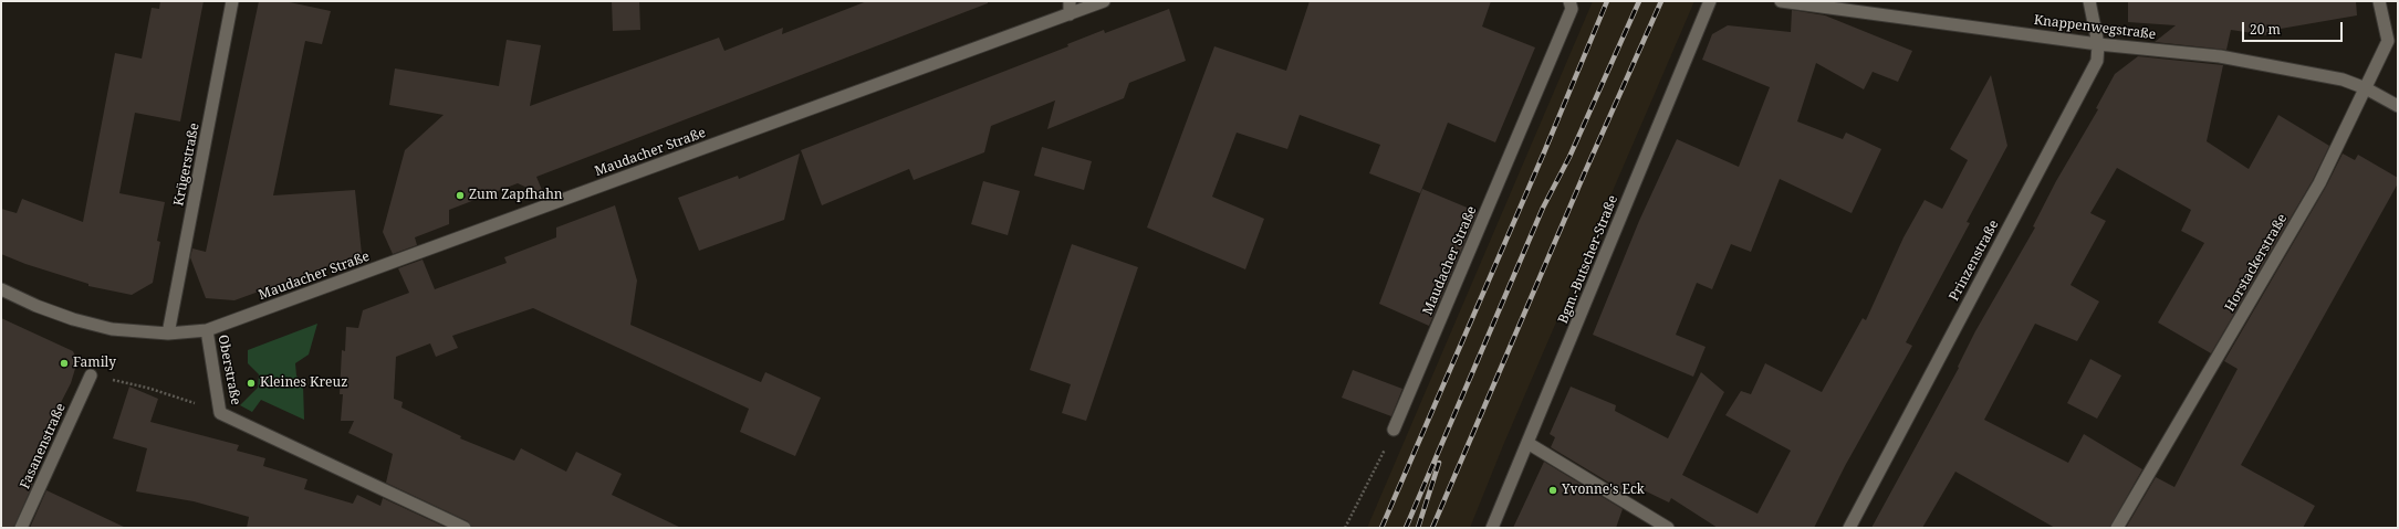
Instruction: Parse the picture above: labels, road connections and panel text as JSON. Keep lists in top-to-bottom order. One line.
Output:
{"streets":{"street":["Knappenwegstraße","Maudacher Straße","Krügerstraße","Bgm.-Butscher-Straße","Prinzenstraße","Horstackerstraße","Oberstraße","Fasanenstraße"]},"crossings":[["Knappenwegstraße","Prinzenstraße"],["Knappenwegstraße","Horstackerstraße"],["Maudacher Straße","Oberstraße"],["Krügerstraße","Oberstraße"]],"places":["Zum Zapfhahn","Family","Kleines Kreuz","Yvonne's Eck"],"scale_bar":"20 m"}
